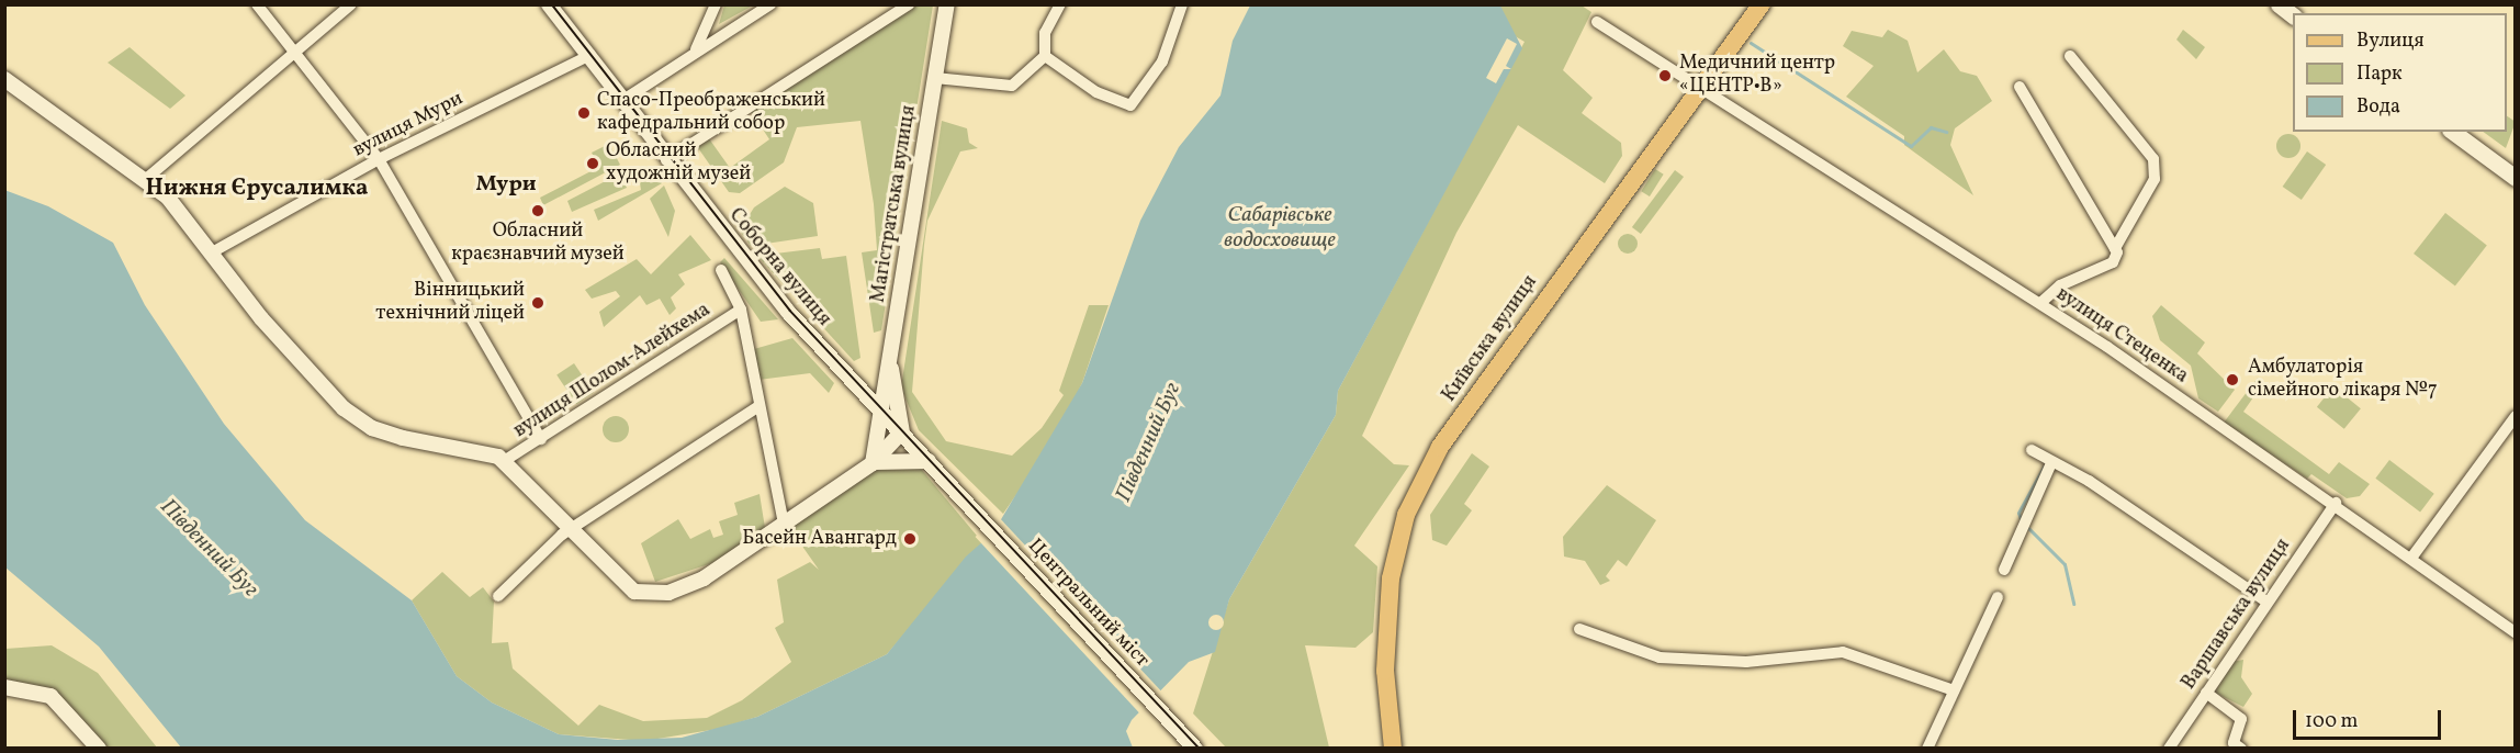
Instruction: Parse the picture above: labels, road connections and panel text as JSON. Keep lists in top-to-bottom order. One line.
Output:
{"streets":{"main road":["Київська вулиця"],"street":["вулиця Мури","Магістратська вулиця","Соборна вулиця","вулиця Стеценка","вулиця Шолом-Алейхема","Центральний міст","Варшавська вулиця"]},"crossings":[["вулиця Мури","Соборна вулиця"],["Магістратська вулиця","Соборна вулиця"],["Соборна вулиця","Центральний міст"],["вулиця Стеценка","Київська вулиця"],["вулиця Стеценка","Варшавська вулиця"]],"districts":["Мури","Нижня Єрусалимка"],"water":["Сабарівське водосховище","Південний Буг"],"places":["Медичний центр «ЦЕНТР•В»","Спасо-Преображенський кафедральний собор","Обласний художній музей","Обласний краєзнавчий музей","Вінницький технічний ліцей","Амбулаторія сімейного лікаря №7","Басейн Авангард"],"legend":["Вулиця","Парк","Вода"],"scale_bar":"100 m"}
